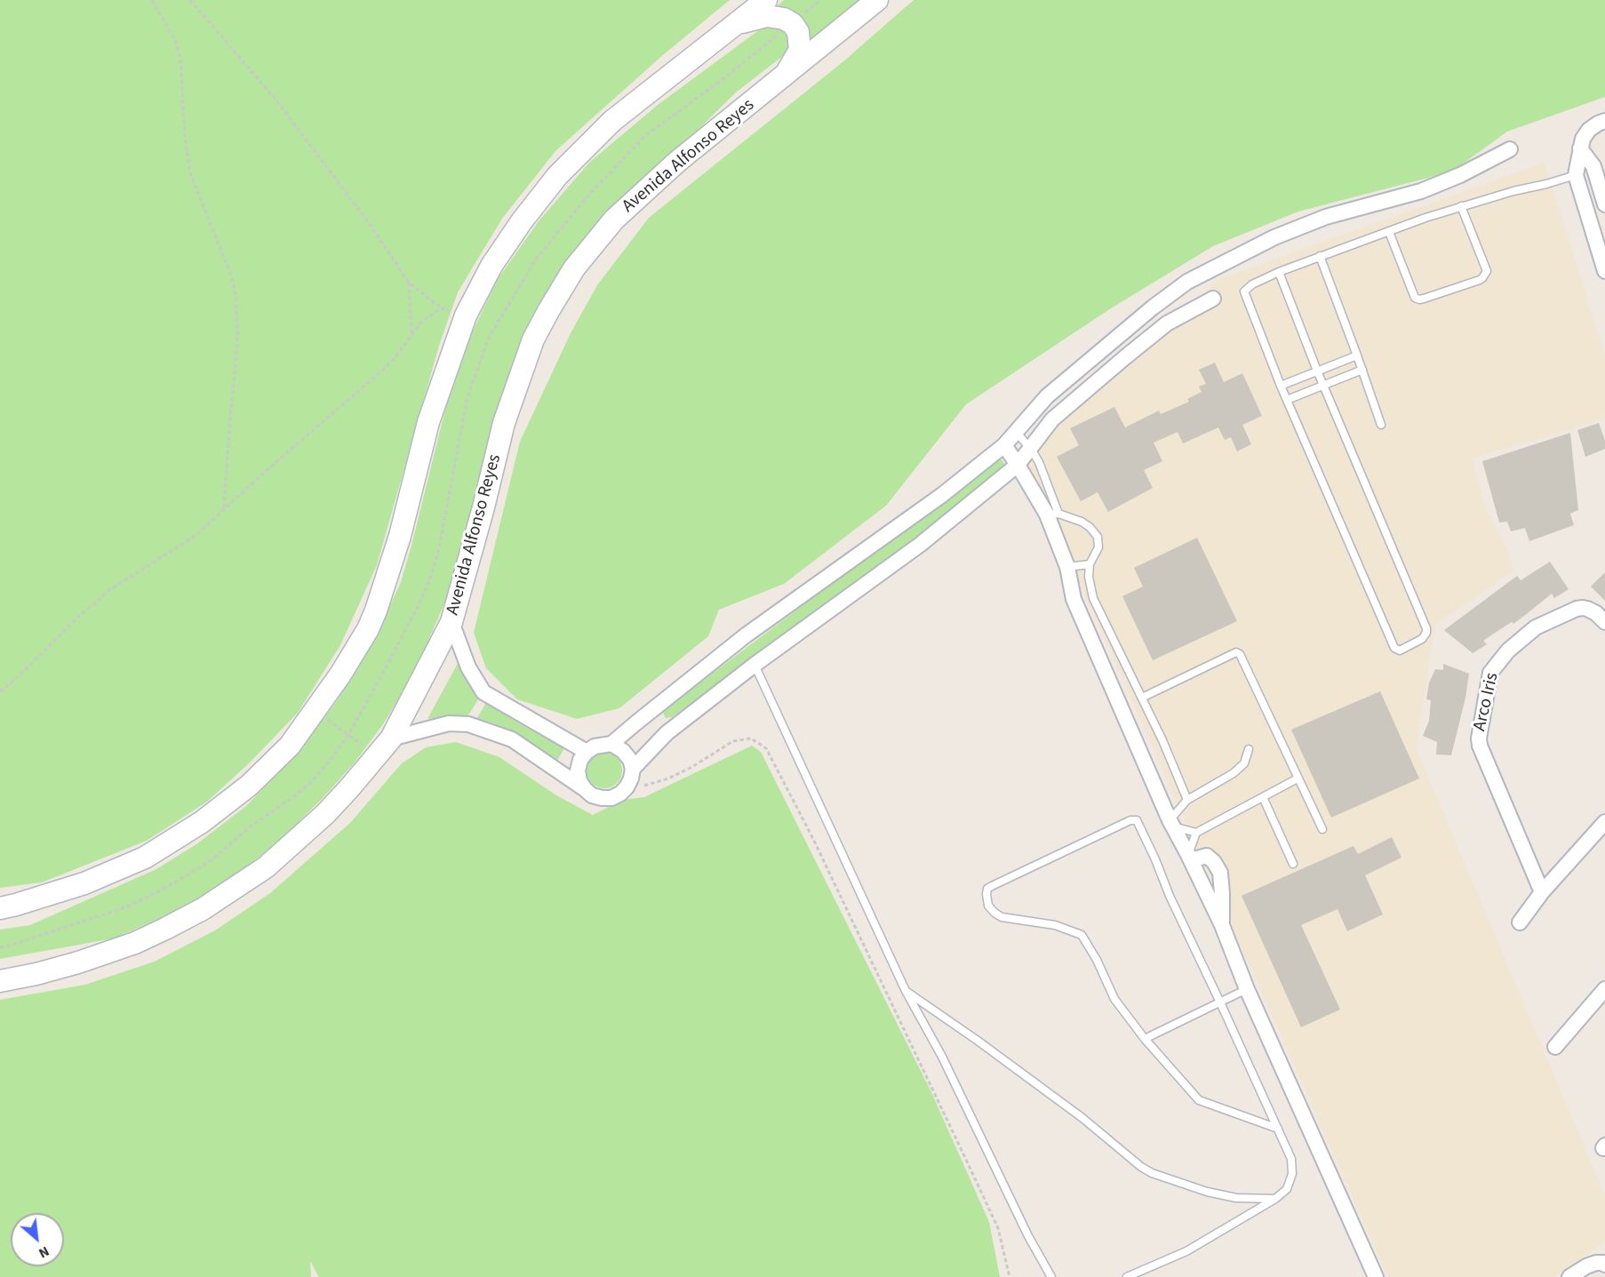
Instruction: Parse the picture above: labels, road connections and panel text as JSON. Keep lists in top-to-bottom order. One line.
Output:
{"streets":{"main road":["Avenida Alfonso Reyes"],"street":["Arco Iris"]},"north":"bottom right"}
